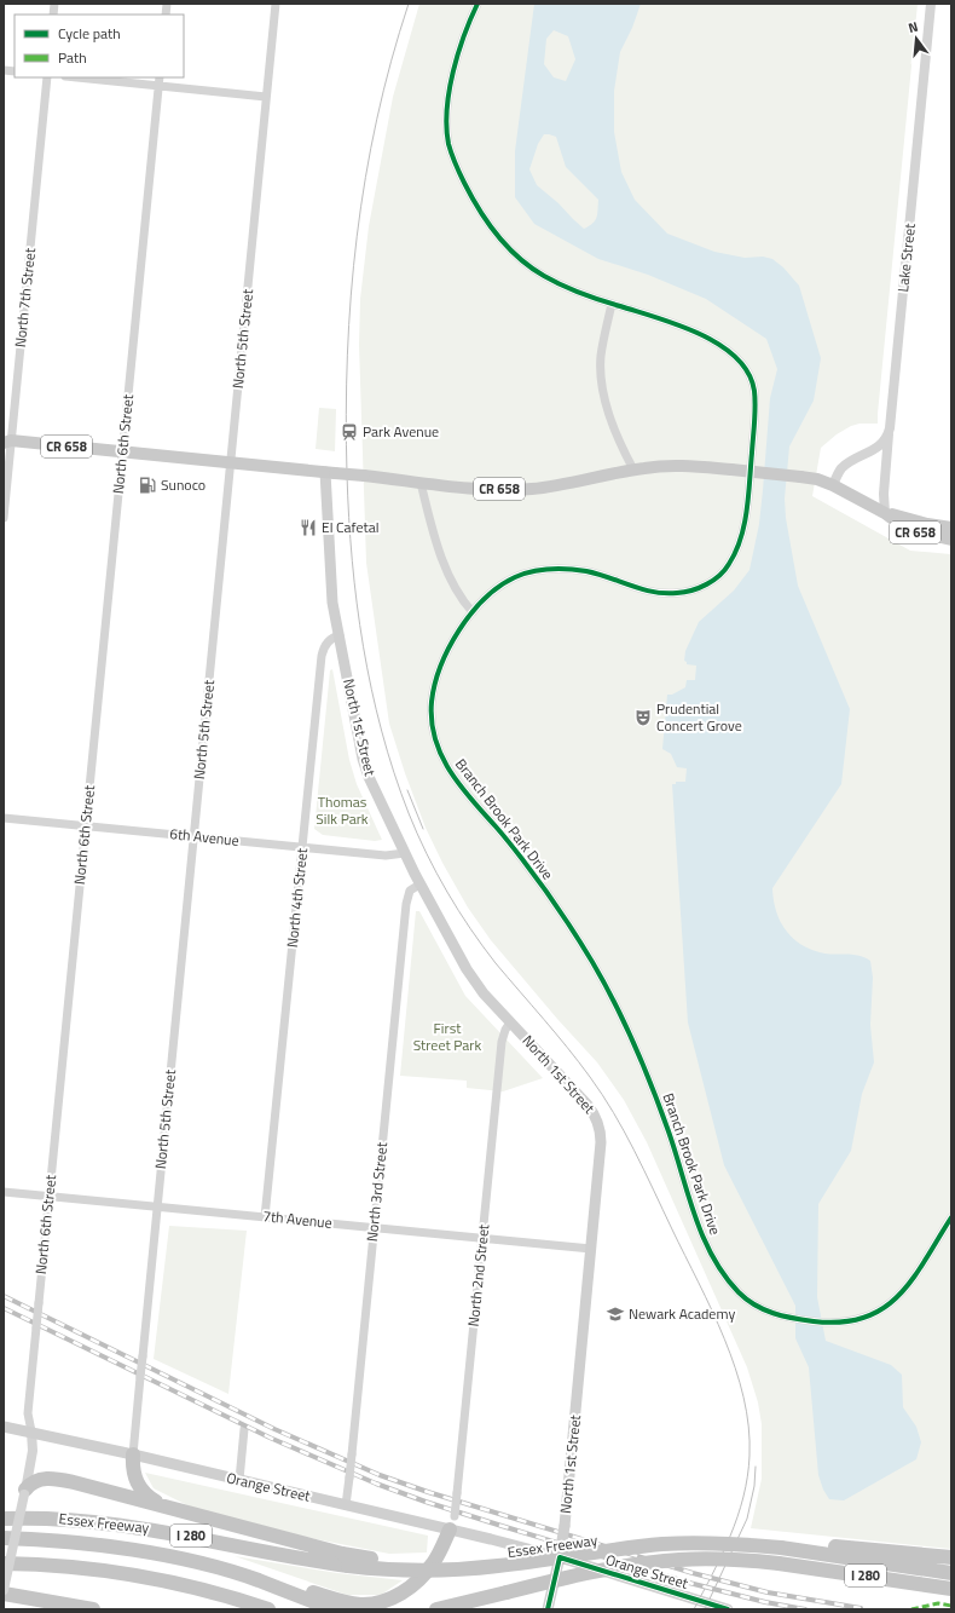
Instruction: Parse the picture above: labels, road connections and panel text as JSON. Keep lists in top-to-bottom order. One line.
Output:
{"streets":{"highway":["Essex Freeway","I 280"],"main road":["CR 658","North 1st Street","Orange Street"],"street":["Lake Street","North 7th Street","North 5th Street","North 6th Street","Branch Brook Park Drive","6th Avenue","North 4th Street","North 3rd Street","7th Avenue","North 2nd Street"]},"crossings":[["Lake Street","CR 658"],["North 7th Street","CR 658"],["North 5th Street","CR 658"],["North 5th Street","6th Avenue"],["North 5th Street","7th Avenue"],["North 5th Street","Orange Street"],["North 6th Street","CR 658"],["North 6th Street","6th Avenue"],["North 6th Street","7th Avenue"],["North 6th Street","Orange Street"],["North 1st Street","6th Avenue"],["North 1st Street","North 4th Street"],["North 1st Street","North 3rd Street"],["North 1st Street","7th Avenue"],["North 1st Street","North 2nd Street"],["North 1st Street","Orange Street"],["6th Avenue","North 4th Street"],["North 4th Street","7th Avenue"],["North 3rd Street","7th Avenue"],["North 3rd Street","Orange Street"],["7th Avenue","North 2nd Street"],["North 2nd Street","Orange Street"]],"parks":["Thomas Silk Park","First Street Park"],"places":{"station":["Park Avenue"],"fuel station":["Sunoco"],"restaurant":["El Cafetal"],"theatre":["Prudential Concert Grove"],"school or university":["Newark Academy"]},"legend":["Cycle path","Path"],"north":"top"}
